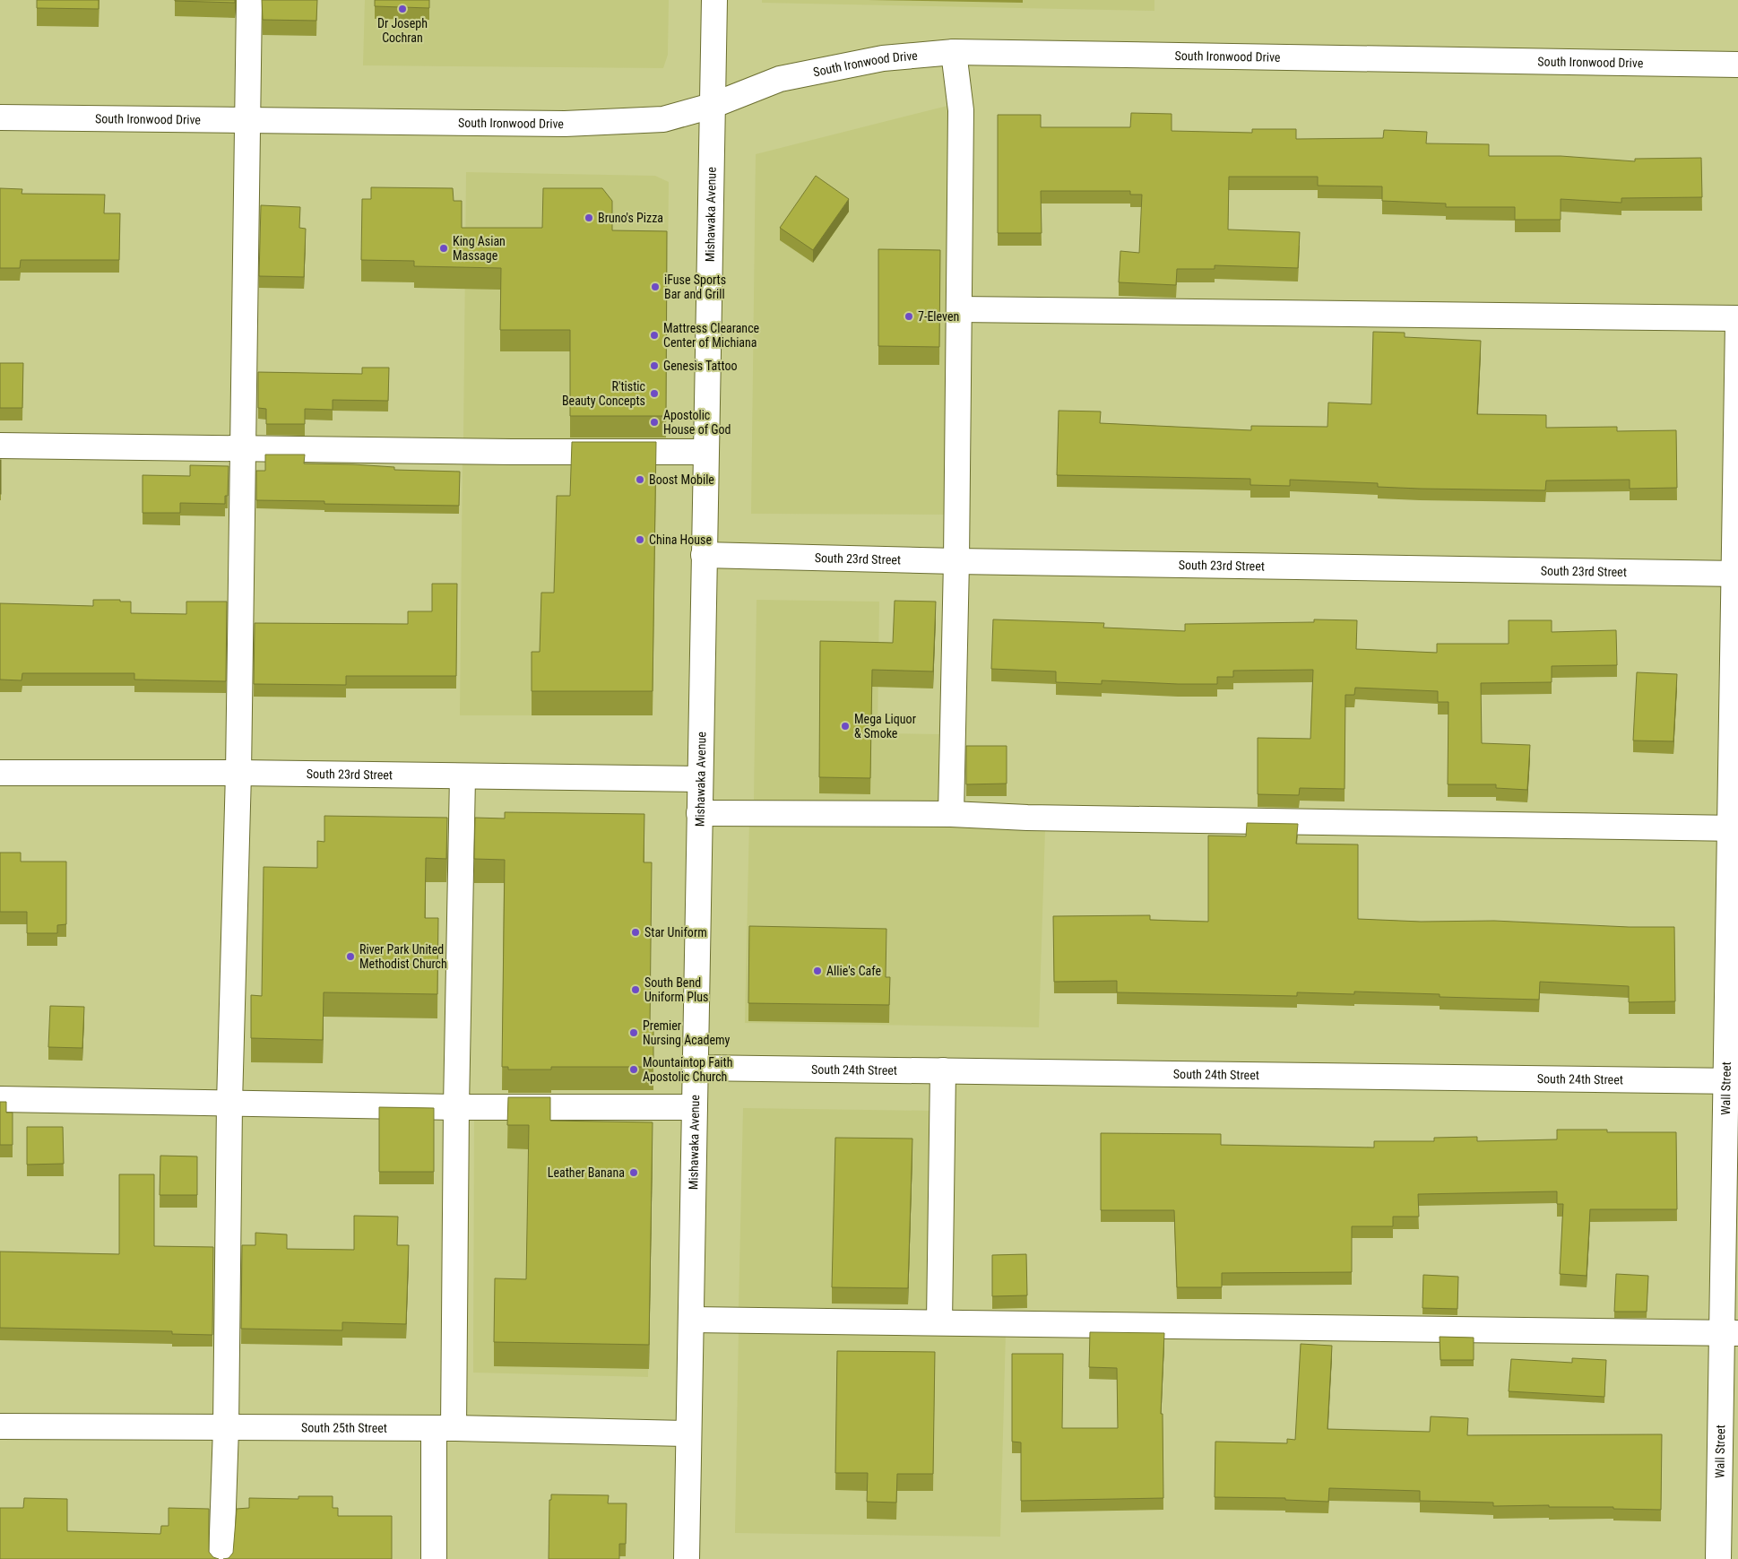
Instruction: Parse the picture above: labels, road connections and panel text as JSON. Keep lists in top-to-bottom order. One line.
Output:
{"streets":{"street":["South Ironwood Drive","Mishawaka Avenue","South 23rd Street","South 24th Street","Wall Street","South 25th Street"]},"crossings":[["South Ironwood Drive","Mishawaka Avenue"],["Mishawaka Avenue","South 23rd Street"],["Mishawaka Avenue","South 24th Street"],["Mishawaka Avenue","South 25th Street"],["South 23rd Street","Wall Street"],["South 24th Street","Wall Street"]],"places":["Dr Joseph Cochran","Bruno's Pizza","King Asian Massage","iFuse Sports Bar and Grill","7-Eleven","Mattress Clearance Center of Michiana","Genesis Tattoo","R'tistic Beauty Concepts","Apostolic House of God","Boost Mobile","China House","Mega Liquor & Smoke","Star Uniform","River Park United Methodist Church","Allie's Cafe","South Bend Uniform Plus","Premier Nursing Academy","Mountaintop Faith Apostolic Church","Leather Banana"]}
